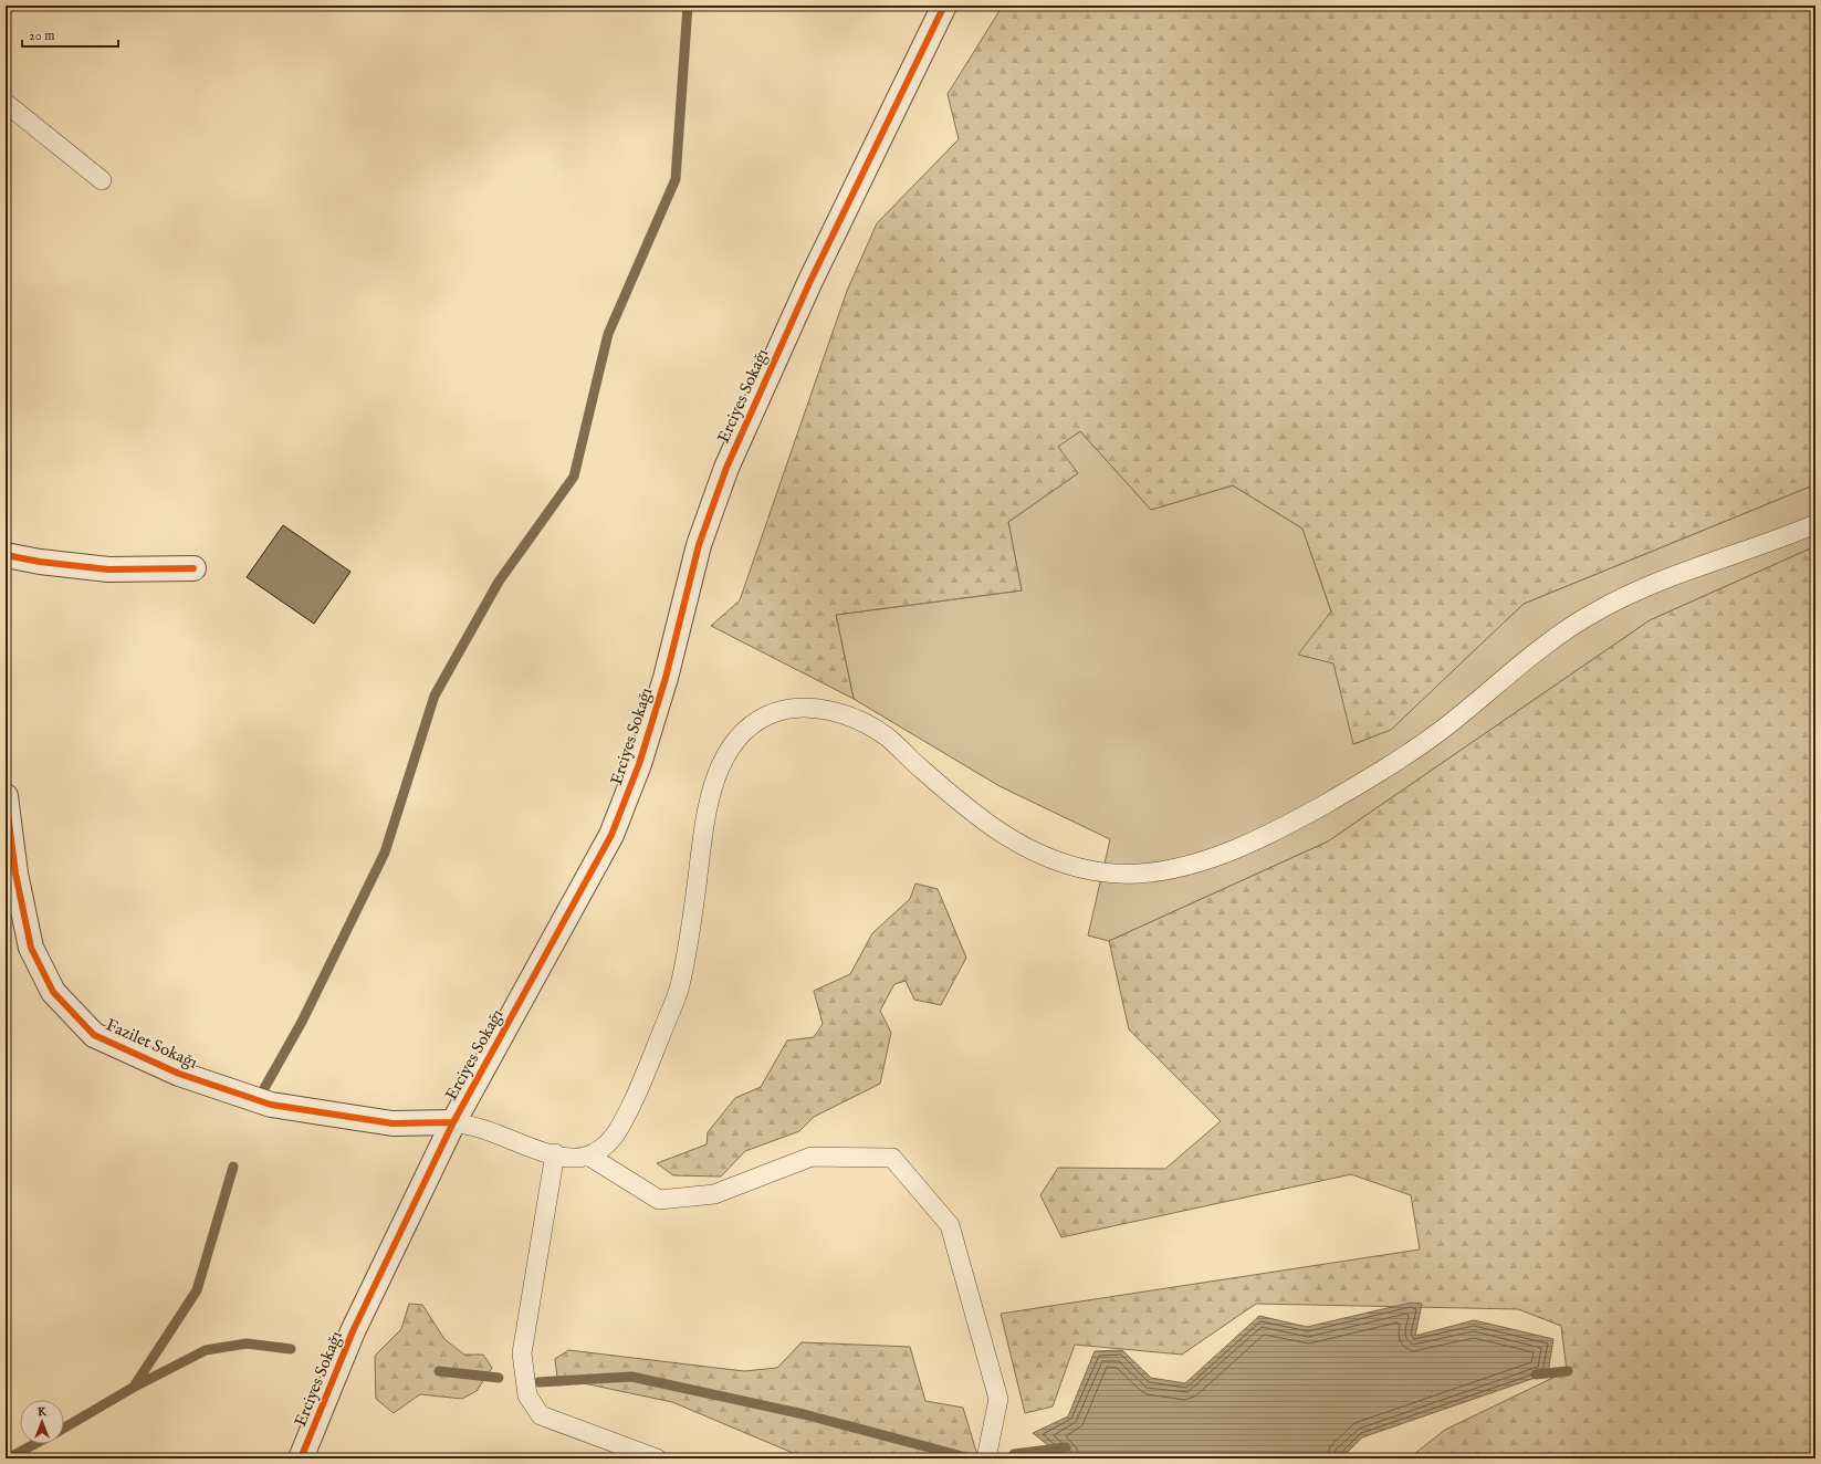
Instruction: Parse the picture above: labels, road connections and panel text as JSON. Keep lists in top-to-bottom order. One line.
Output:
{"streets":{"street":["Erciyes Sokağı","Fazilet Sokağı"]},"crossings":[["Erciyes Sokağı","Fazilet Sokağı"]],"scale_bar":"20 m","north":"top"}
